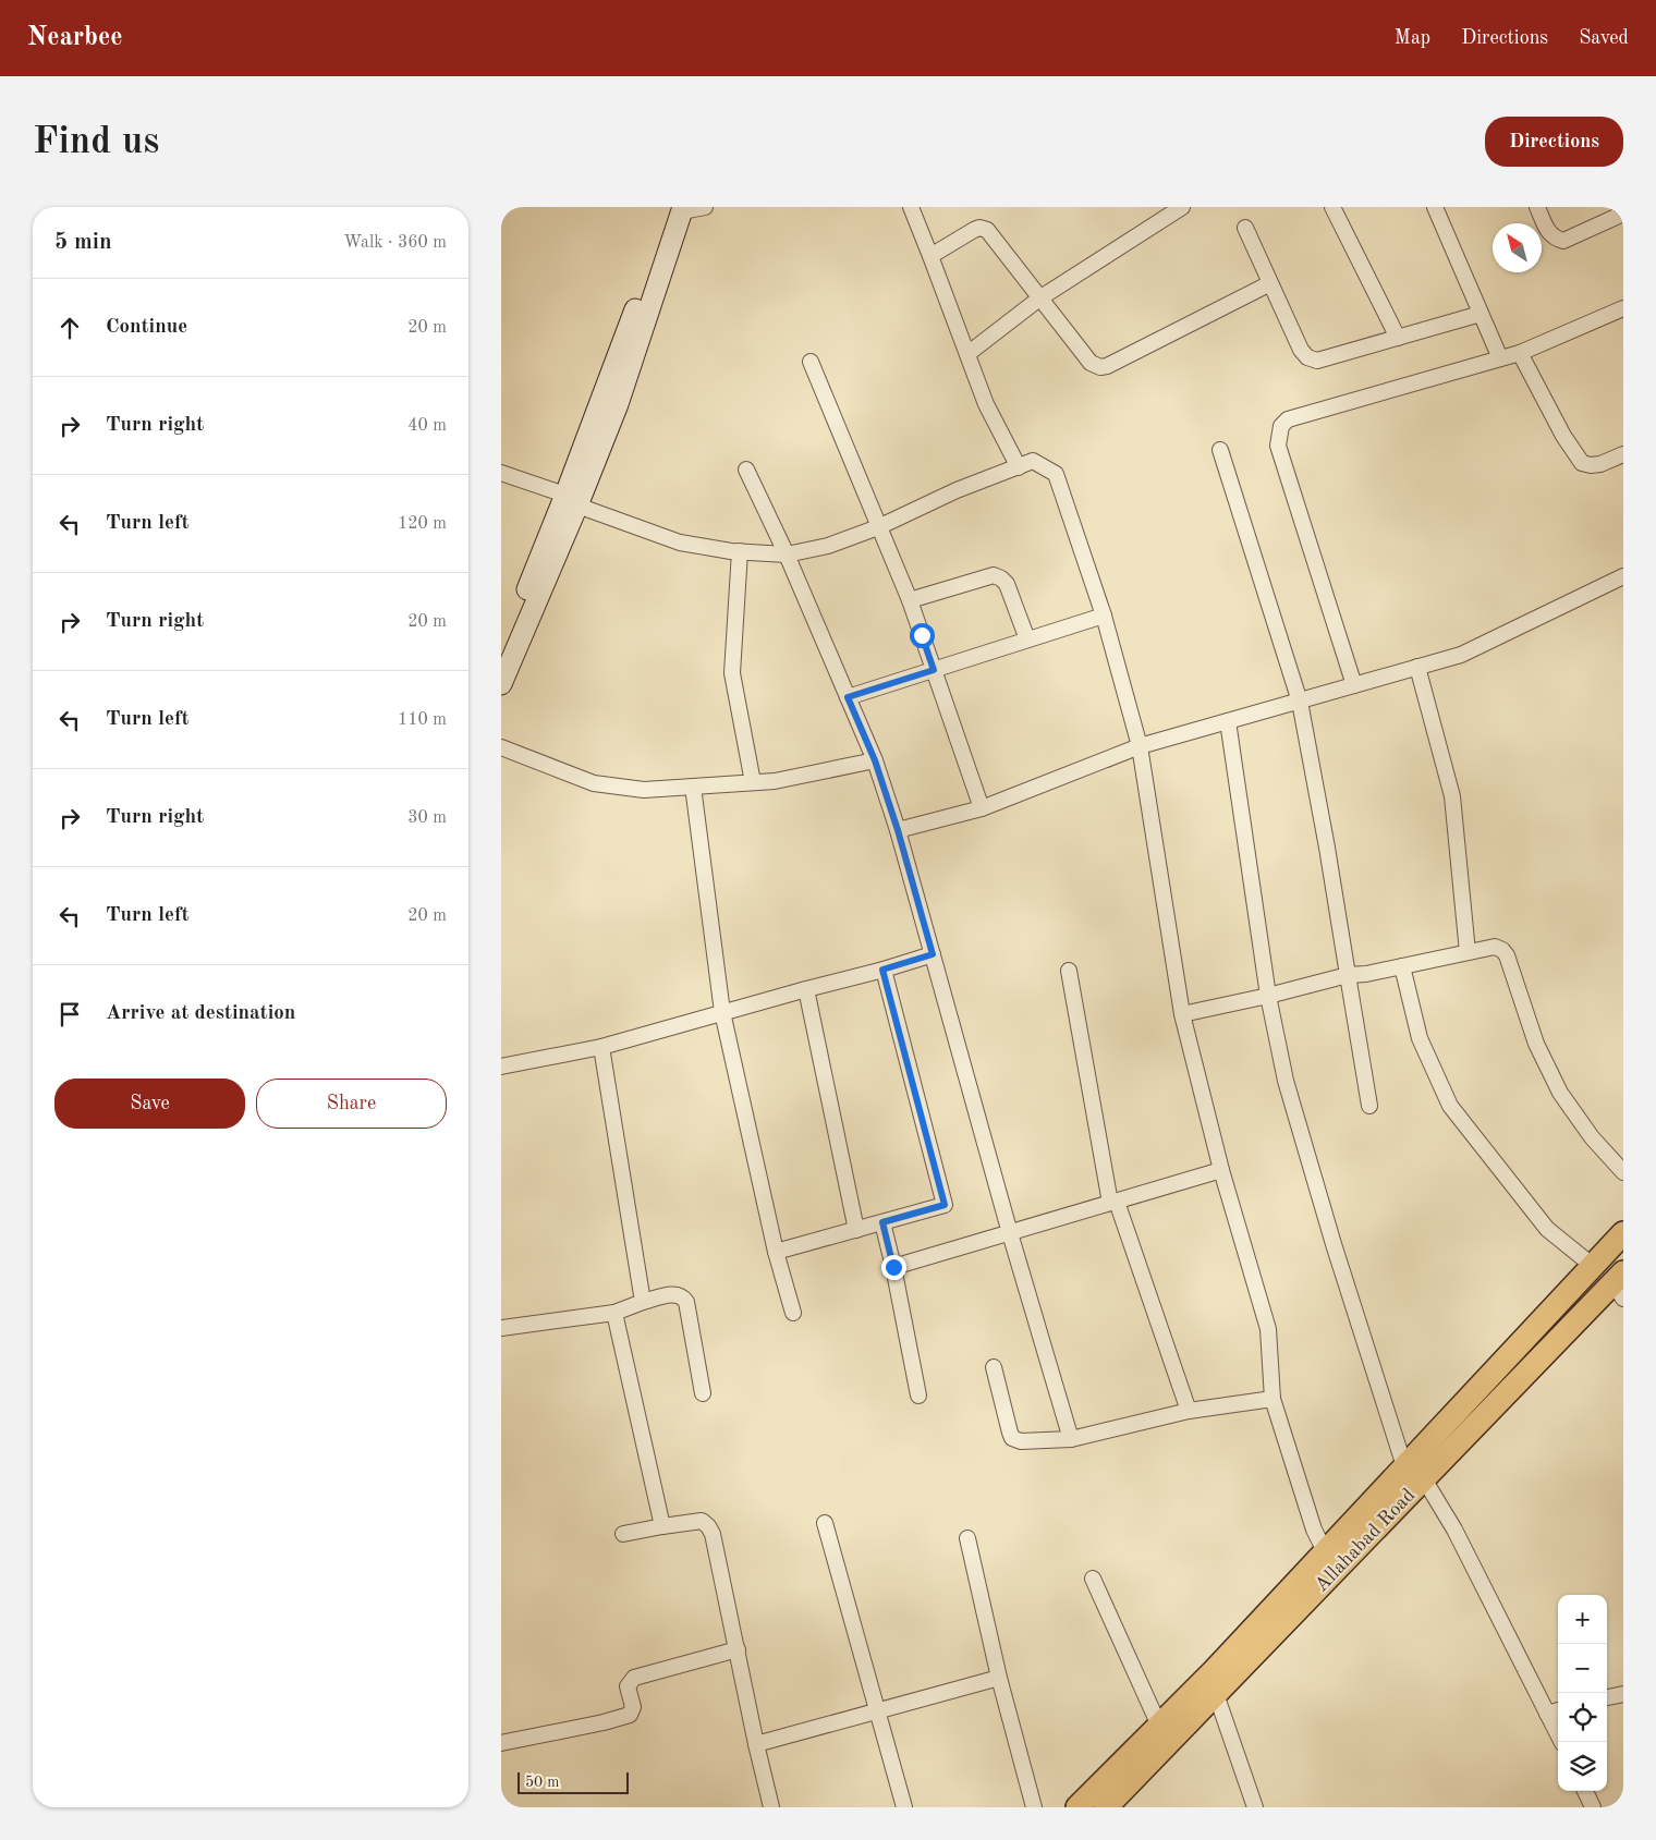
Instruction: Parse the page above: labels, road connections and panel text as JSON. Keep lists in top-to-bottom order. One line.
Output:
{"streets":{"main road":["Allahabad Road"]},"scale_bar":"50 m","north":"top left","page":{"header":"Nearbee","nav":["Map","Directions","Saved"],"buttons":["Directions",["Save","Share"]],"title":"Find us","heading":["5 min","Walk · 360 m"],"list":[["Continue","20 m"],["Turn right","40 m"],["Turn left","120 m"],["Turn right","20 m"],["Turn left","110 m"],["Turn right","30 m"],["Turn left","20 m"],"Arrive at destination"],"map_buttons":["+","−"],"scale":"50 m"}}
